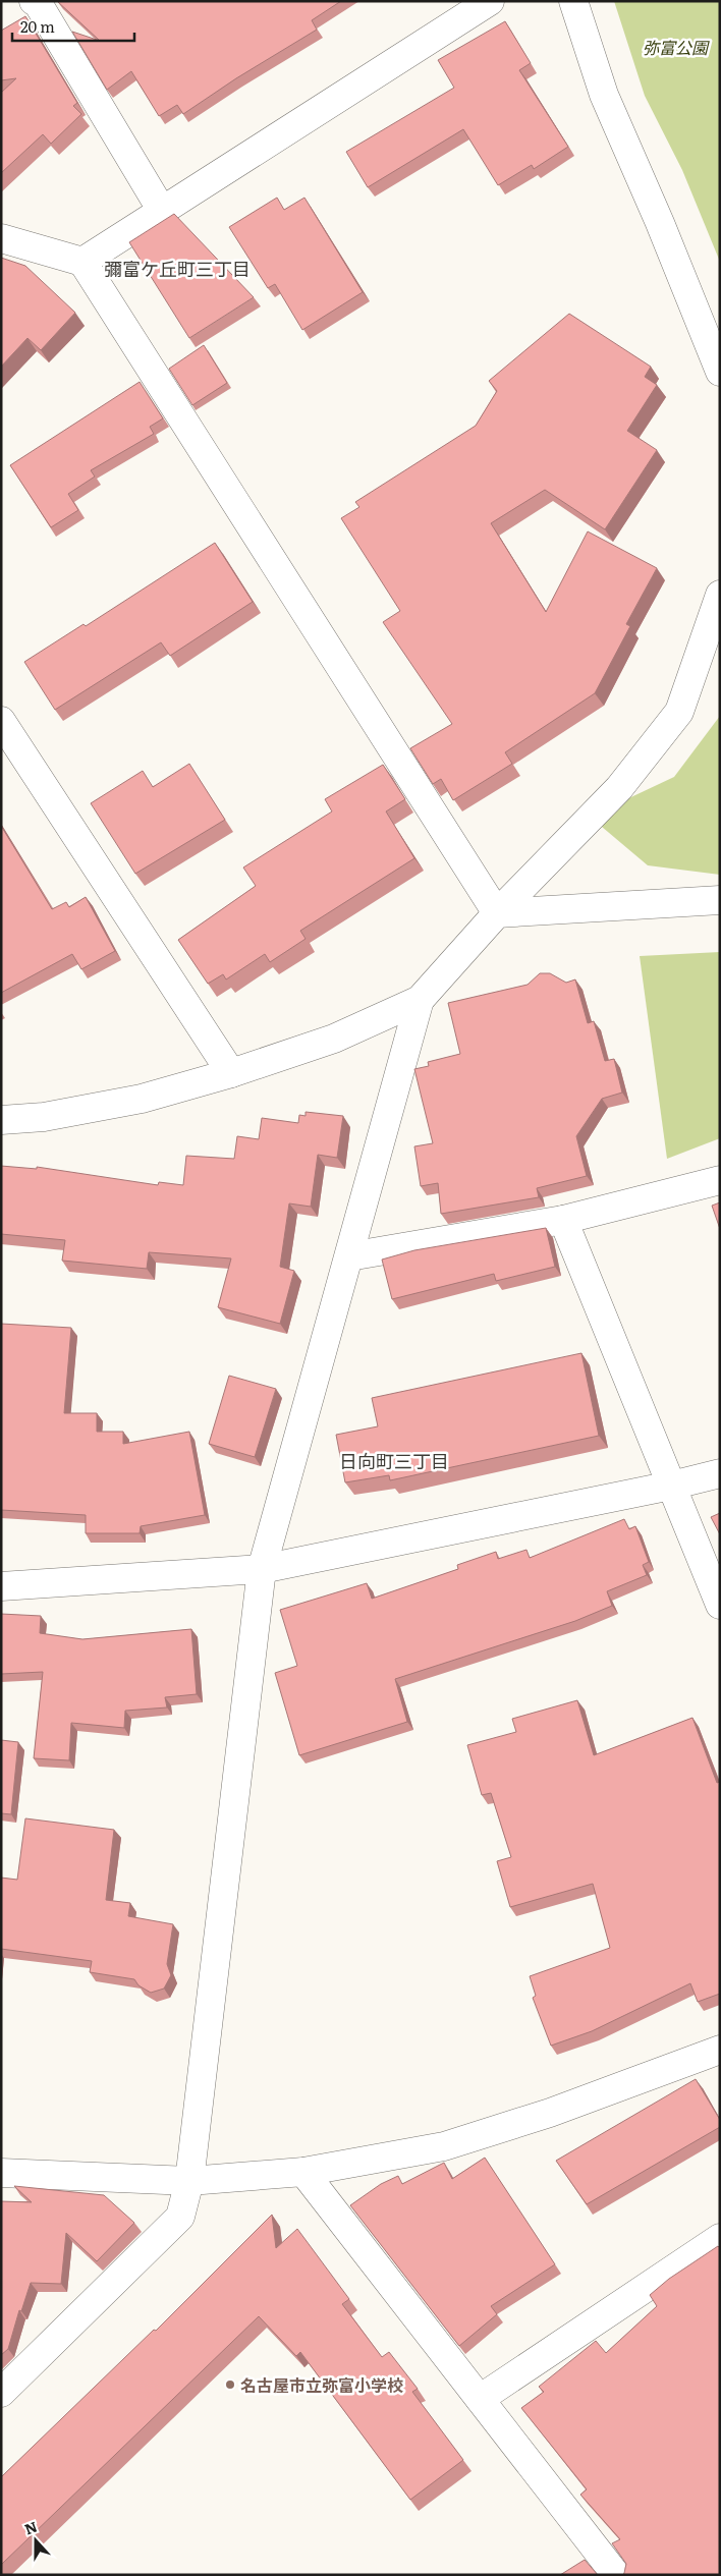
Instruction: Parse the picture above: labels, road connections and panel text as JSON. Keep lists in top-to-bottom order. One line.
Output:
{"districts":["彌富ケ丘町三丁目","日向町三丁目"],"parks":["弥富公園"],"places":["名古屋市立弥富小学校"],"scale_bar":"20 m","north":"top"}
